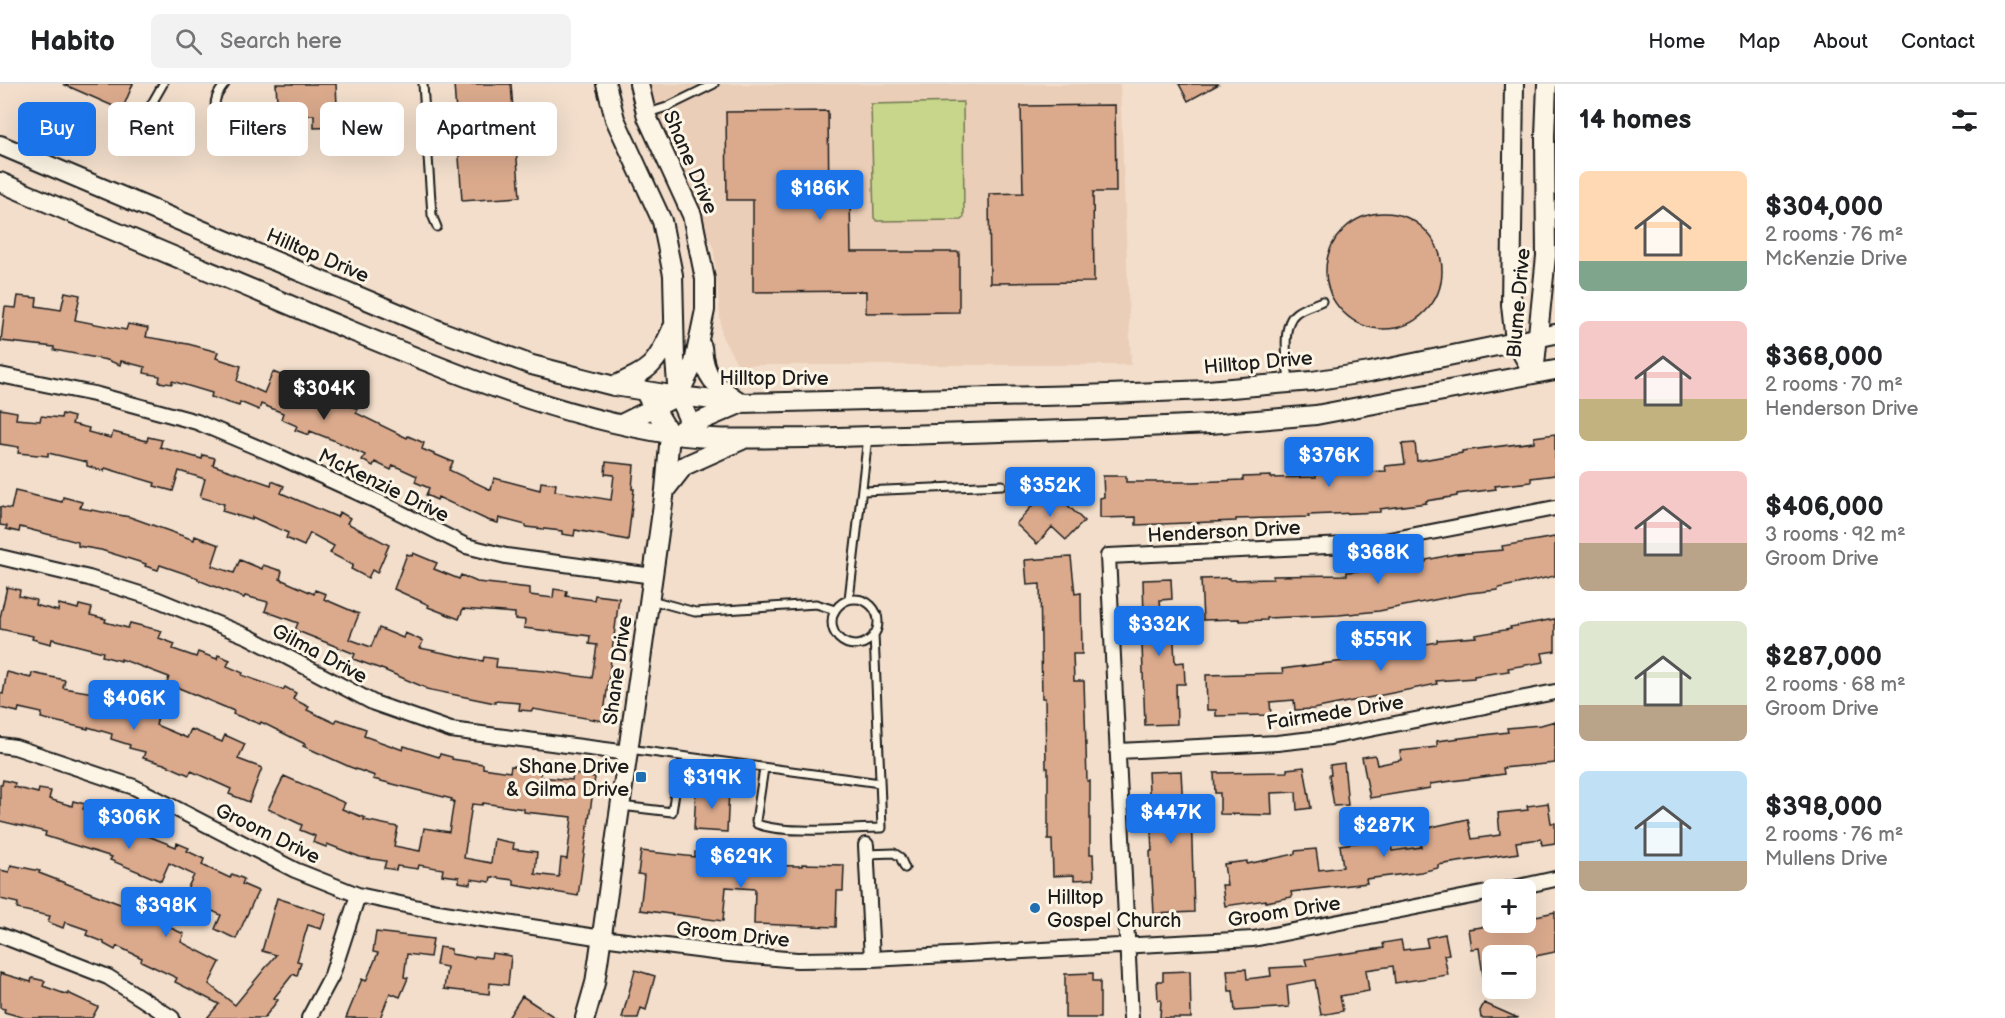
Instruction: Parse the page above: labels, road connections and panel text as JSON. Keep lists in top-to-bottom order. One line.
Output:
{"streets":{"main road":["Shane Drive","Hilltop Drive","Blume Drive"],"street":["McKenzie Drive","Henderson Drive","Gilma Drive","Fairmede Drive","Groom Drive"]},"crossings":[["Shane Drive","Hilltop Drive"],["Shane Drive","McKenzie Drive"],["Shane Drive","Gilma Drive"],["Shane Drive","Groom Drive"],["Hilltop Drive","Blume Drive"],["Henderson Drive","Fairmede Drive"]],"places":{"transit":["Shane Drive & Gilma Drive"],"other":["Hilltop Gospel Church"]},"page":{"header":"Habito","search":"Search here","nav":["Home","Map","About","Contact"],"heading":"14 homes","chip":["Buy","Rent","Filters","New","Apartment"],"list":[{"name":"$304,000","note":"2 rooms · 76 m² · McKenzie Drive"},{"name":"$368,000","note":"2 rooms · 70 m² · Henderson Drive"},{"name":"$406,000","note":"3 rooms · 92 m² · Groom Drive"},{"name":"$287,000","note":"2 rooms · 68 m² · Groom Drive"},{"name":"$398,000","note":"2 rooms · 76 m² · Mullens Drive"}],"price":["$186K","$304K","$376K","$352K","$368K","$332K","$559K","$406K","$319K","$447K","$306K","$287K","$629K","$398K"],"map_buttons":["+","−"]}}
